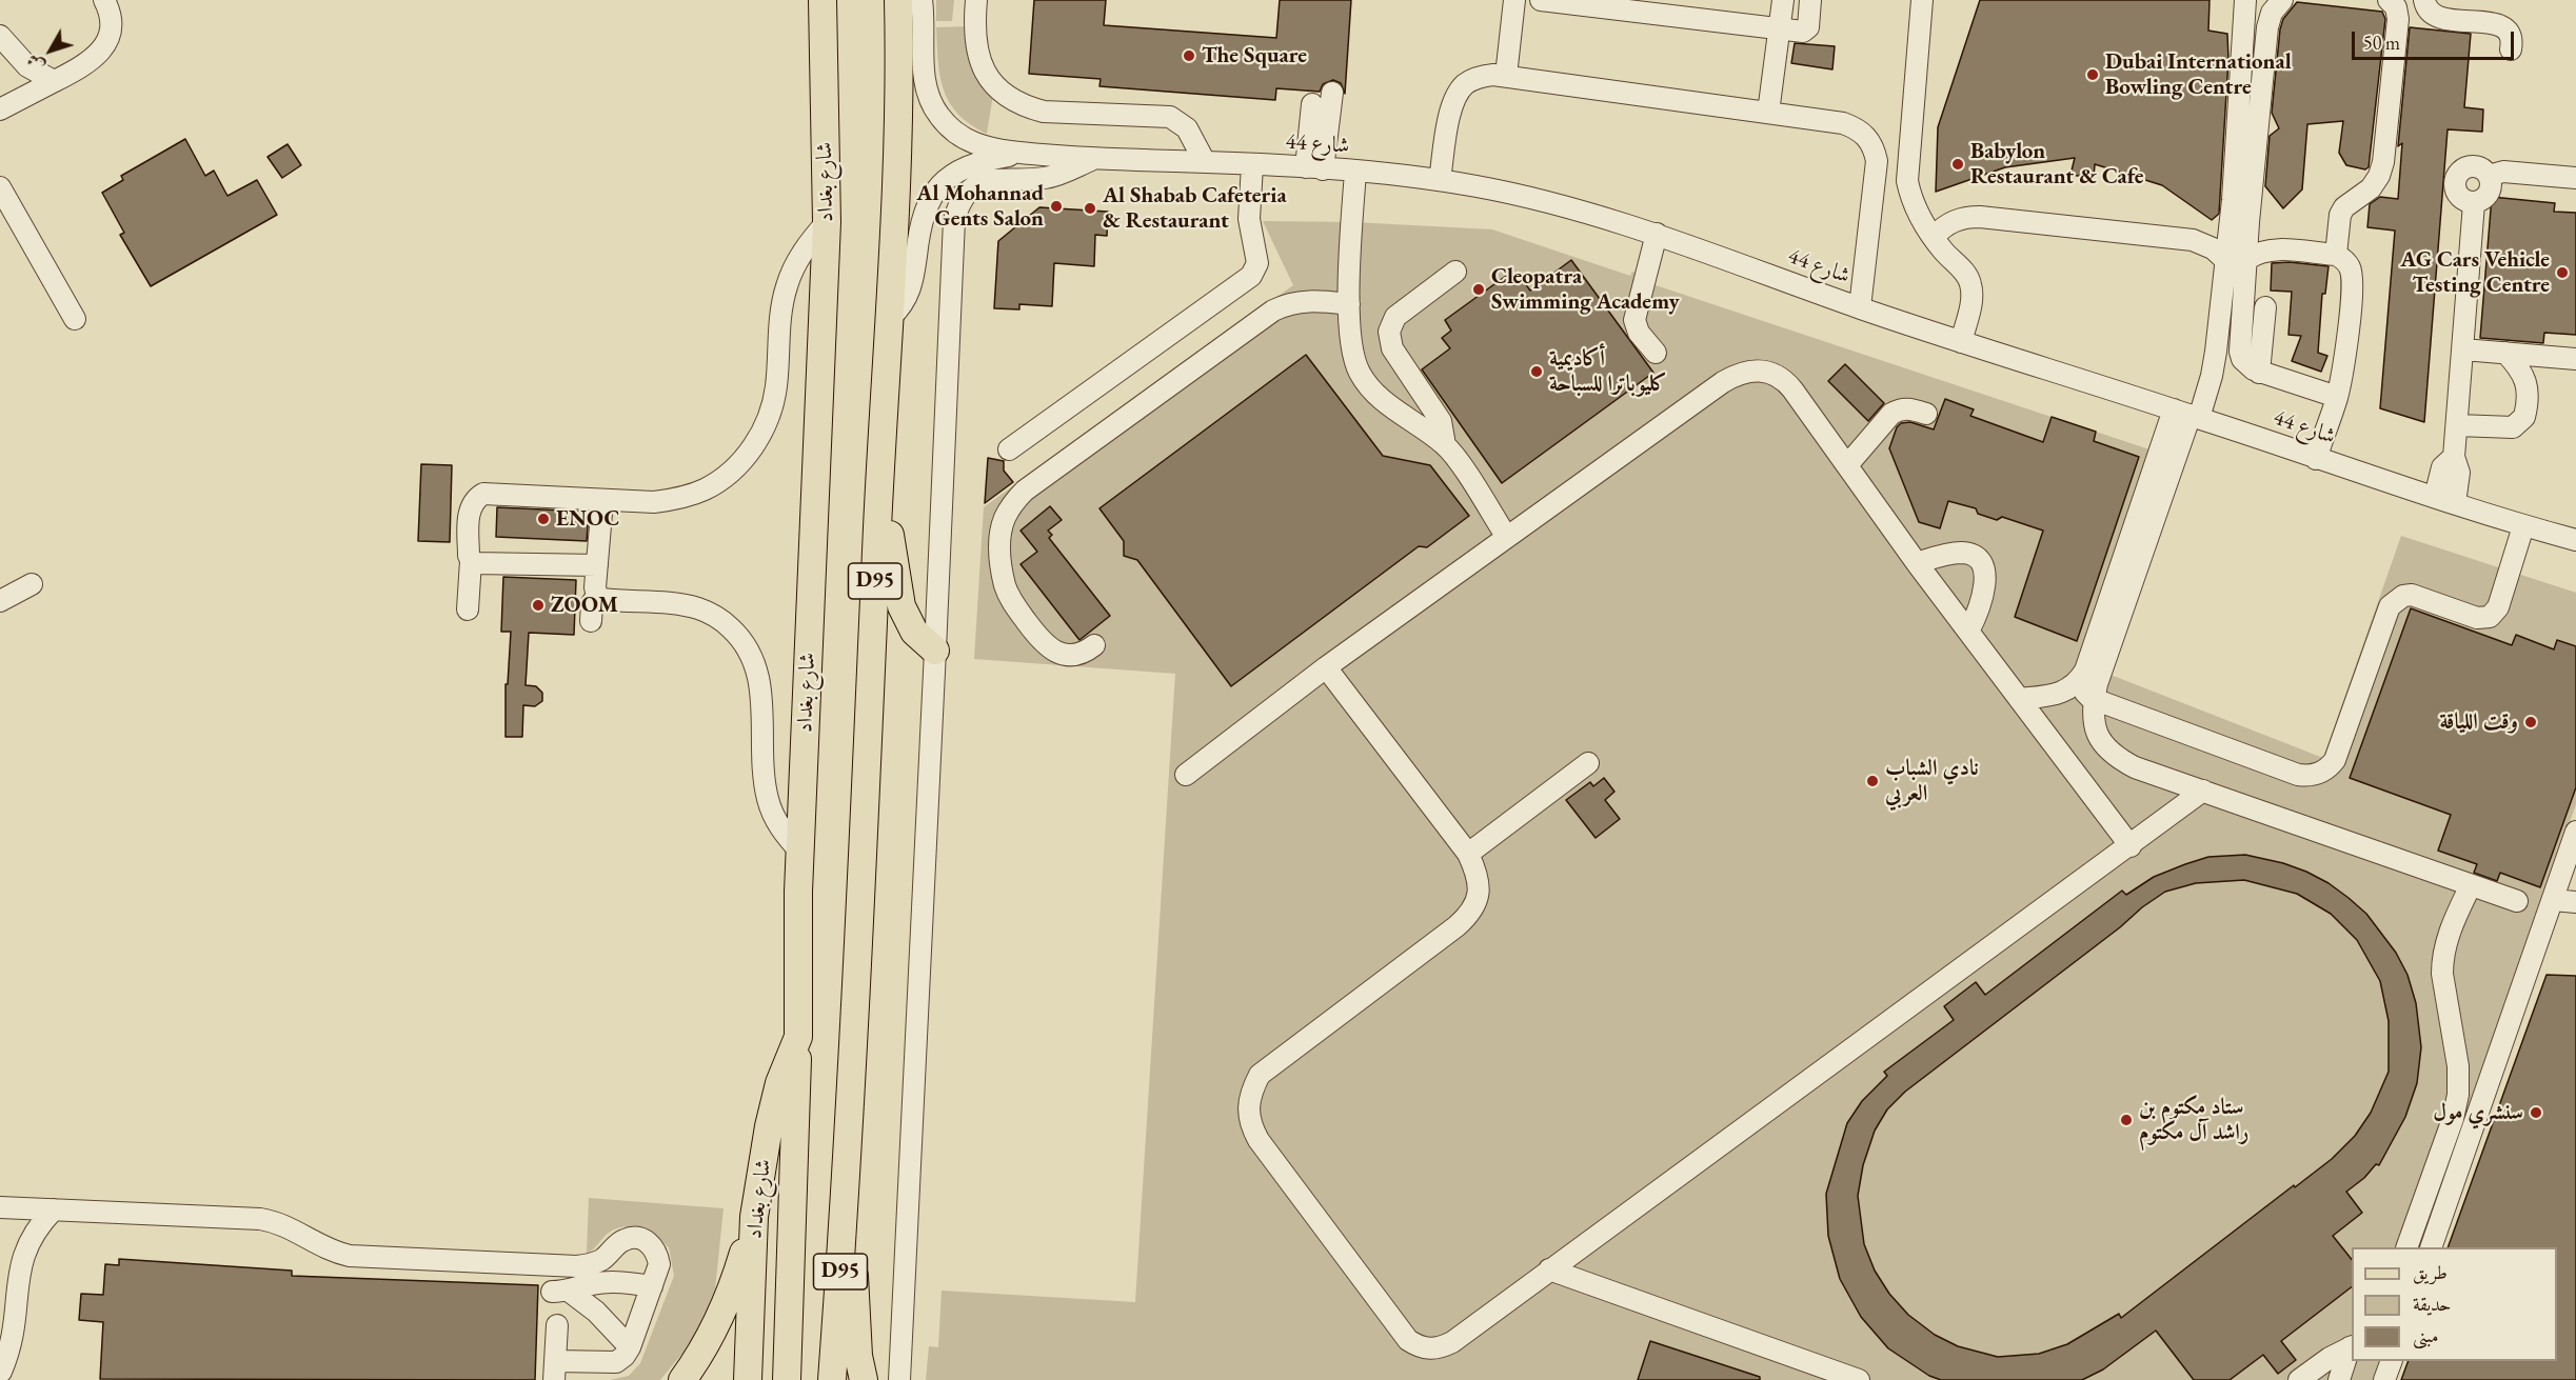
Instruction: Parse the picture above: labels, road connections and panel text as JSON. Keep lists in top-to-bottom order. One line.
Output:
{"streets":{"main road":["شارع بغداد","D95"],"street":["شارع 44"]},"crossings":[["شارع 44","D95"]],"places":["The Square","Dubai International Bowling Centre","Babylon Restaurant & Cafe","Al Mohannad Gents Salon","Al Shabab Cafeteria & Restaurant","AG Cars Vehicle Testing Centre","Cleopatra Swimming Academy","أكاديمية كليوباترا للسباحة","ENOC","ZOOM","وقت اللياقة","نادي الشباب العربي","سنشري مول","ستاد مكتوم بن راشد آل مكتوم"],"legend":["طريق","حديقة","مبنى"],"scale_bar":"50 m","north":"bottom left"}
